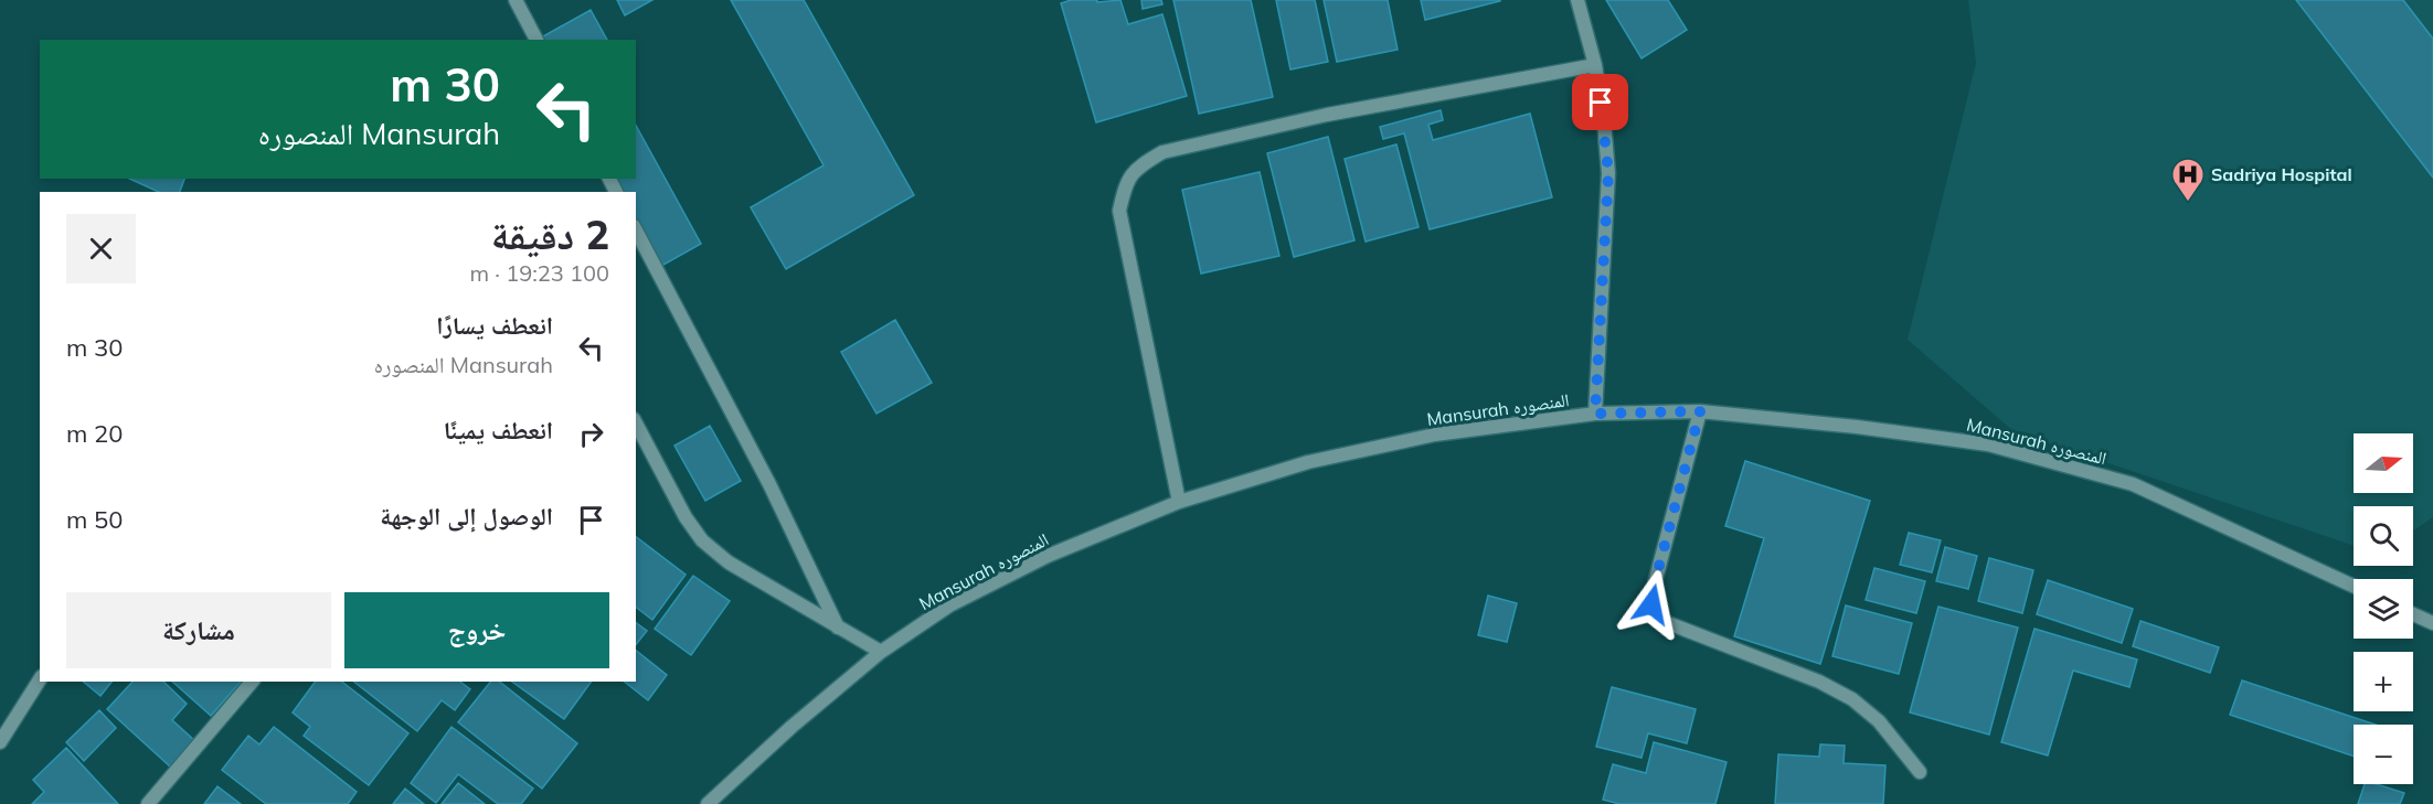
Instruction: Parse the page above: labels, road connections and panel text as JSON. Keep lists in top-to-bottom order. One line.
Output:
{"streets":{"street":["Mansurah المنصوره"]},"places":{"hospital":["Sadriya Hospital"]},"north":"right","page":{"turn":["30 m","Mansurah المنصوره"],"heading":["2 دقيقة","100 m · 19:23"],"list":[{"name":"انعطف يسارًا","note":"Mansurah المنصوره","value":"30 m"},{"name":"انعطف يمينًا","value":"20 m"},{"name":"الوصول إلى الوجهة","value":"50 m"}],"map_buttons":["+","−"],"buttons":["خروج","مشاركة"]}}
